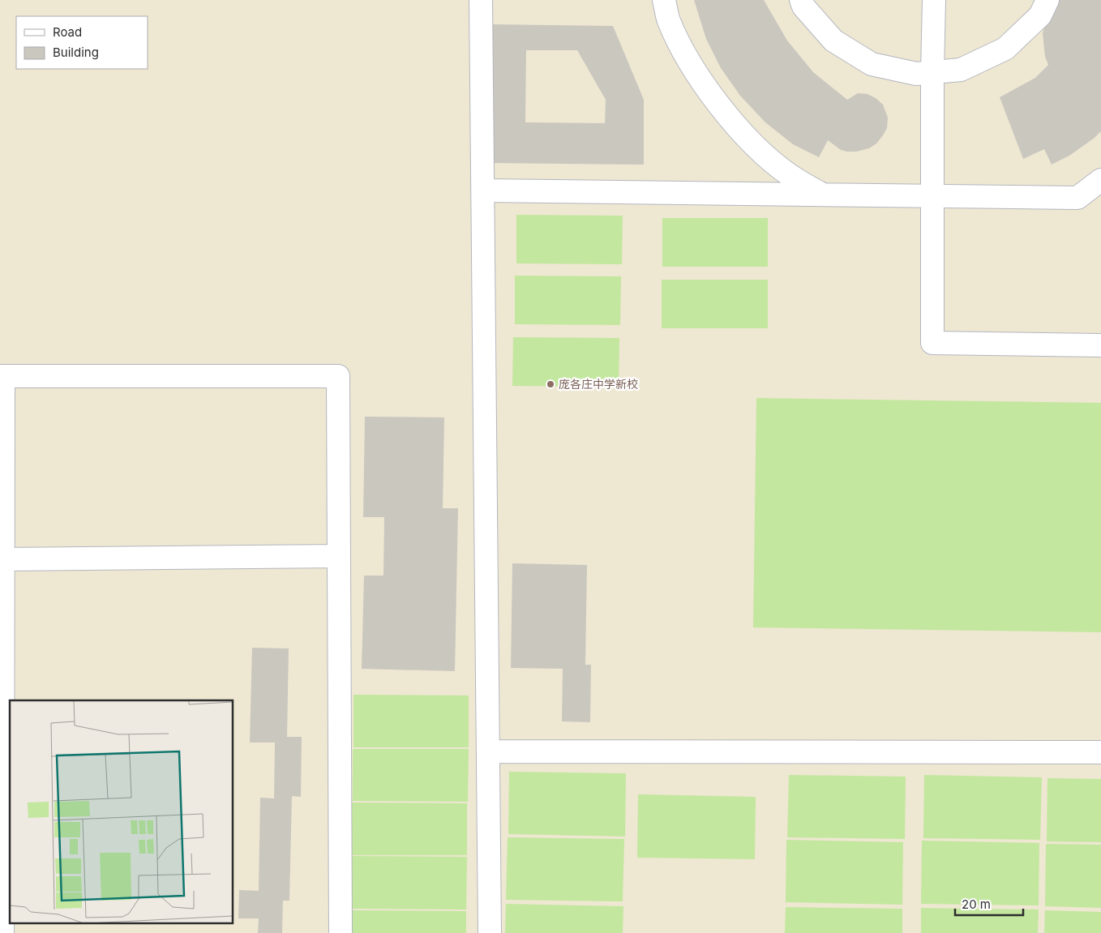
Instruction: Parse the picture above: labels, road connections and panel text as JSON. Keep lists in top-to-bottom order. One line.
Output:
{"places":["庞各庄中学新校"],"legend":["Road","Building"],"scale_bar":"20 m"}
